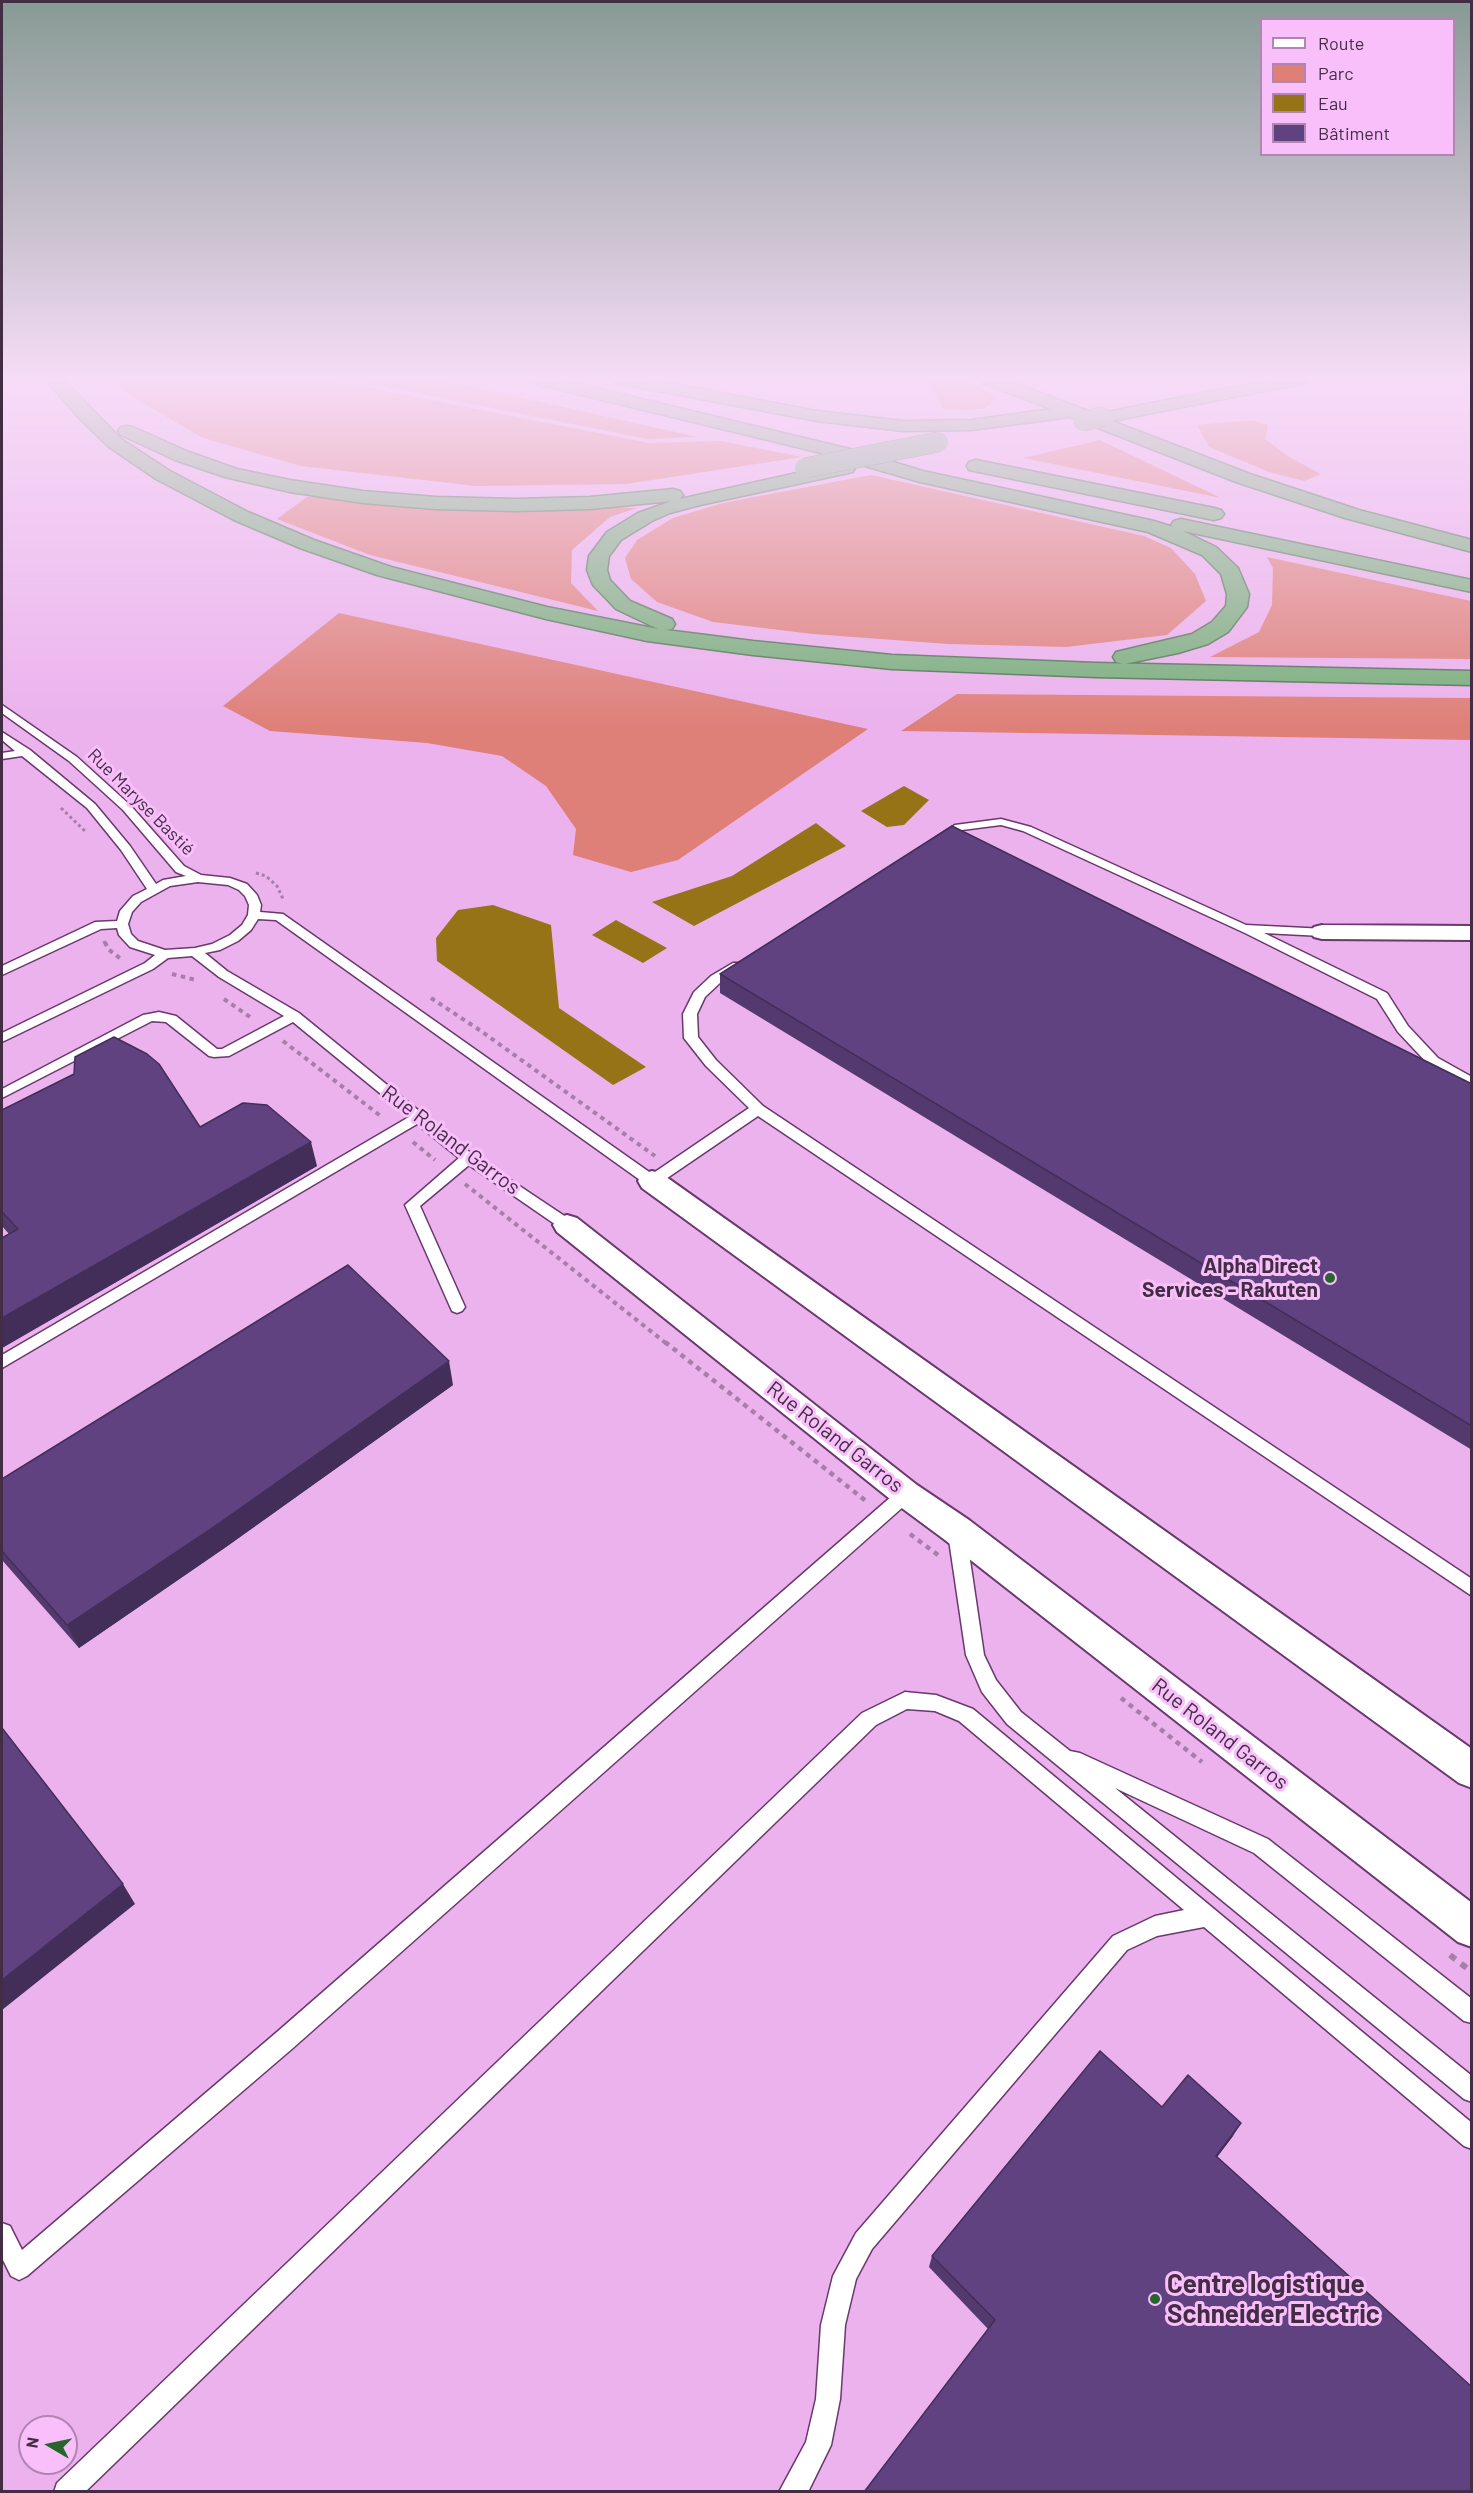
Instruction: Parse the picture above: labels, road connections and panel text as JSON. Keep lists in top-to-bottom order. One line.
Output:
{"streets":{"street":["Rue Roland Garros"],"lane":["Rue Maryse Bastié"]},"crossings":[["Rue Maryse Bastié","Rue Roland Garros"]],"places":["Alpha Direct Services - Rakuten","Centre logistique Schneider Electric"],"legend":["Route","Parc","Eau","Bâtiment"],"north":"left"}
